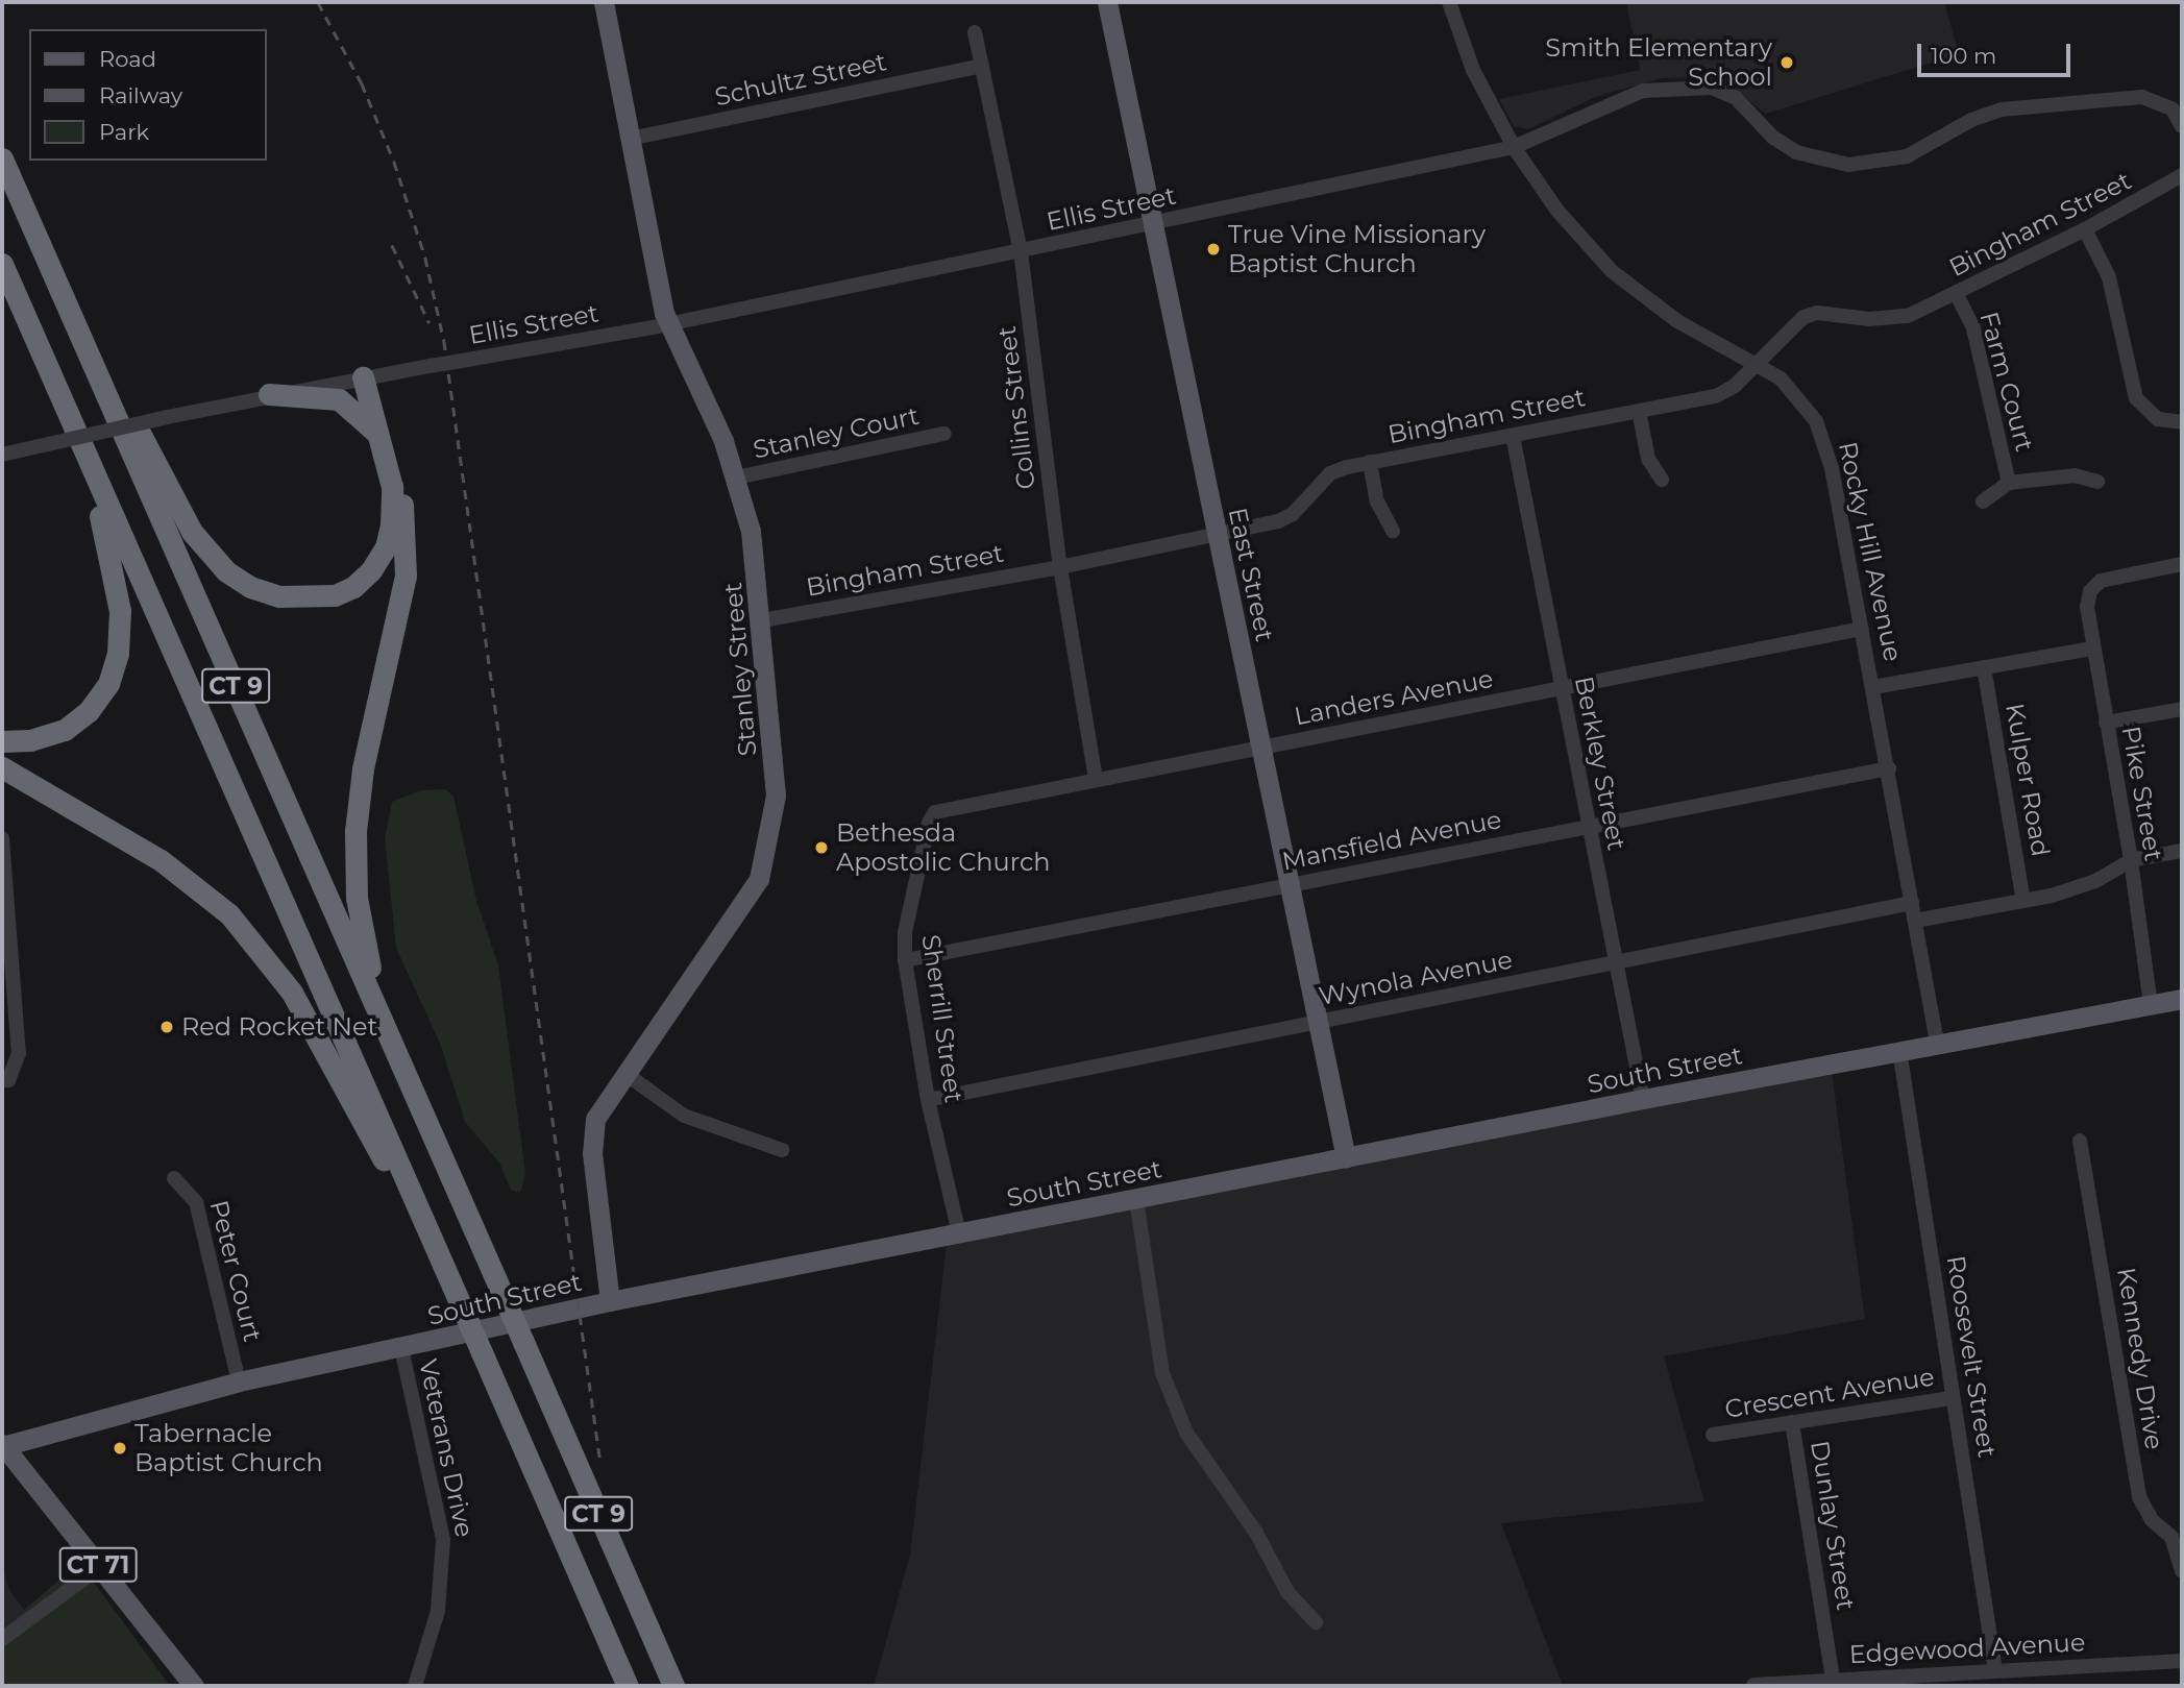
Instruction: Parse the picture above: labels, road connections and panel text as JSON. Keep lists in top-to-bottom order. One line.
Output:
{"streets":{"highway":["CT 9"],"main road":["East Street","Stanley Street","South Street","CT 71"],"street":["Schultz Street","Ellis Street","Bingham Street","Farm Court","Collins Street","Stanley Court","Rocky Hill Avenue","Landers Avenue","Berkley Street","Kulper Road","Pike Street","Mansfield Avenue","Wynola Avenue","Sherrill Street","Peter Court","Roosevelt Street","Kennedy Drive","Crescent Avenue","Veterans Drive","Dunlay Street","Edgewood Avenue"]},"crossings":[["Schultz Street","Collins Street"],["Schultz Street","Stanley Street"],["Ellis Street","Collins Street"],["Ellis Street","Rocky Hill Avenue"],["Ellis Street","East Street"],["Ellis Street","Stanley Street"],["Bingham Street","Farm Court"],["Bingham Street","Collins Street"],["Bingham Street","Rocky Hill Avenue"],["Bingham Street","East Street"],["Bingham Street","Stanley Street"],["Bingham Street","Berkley Street"],["Collins Street","Landers Avenue"],["Stanley Court","Stanley Street"],["Rocky Hill Avenue","Landers Avenue"],["Rocky Hill Avenue","Mansfield Avenue"],["Rocky Hill Avenue","Wynola Avenue"],["Rocky Hill Avenue","South Street"],["East Street","Landers Avenue"],["East Street","Mansfield Avenue"],["East Street","Wynola Avenue"],["East Street","South Street"],["Stanley Street","South Street"],["Landers Avenue","Berkley Street"],["Landers Avenue","Sherrill Street"],["Berkley Street","Mansfield Avenue"],["Berkley Street","Wynola Avenue"],["Berkley Street","South Street"],["Pike Street","South Street"],["Mansfield Avenue","Sherrill Street"],["Wynola Avenue","Sherrill Street"],["Sherrill Street","South Street"],["South Street","Peter Court"],["South Street","Roosevelt Street"],["South Street","Veterans Drive"],["South Street","CT 71"],["Roosevelt Street","Crescent Avenue"],["Roosevelt Street","Edgewood Avenue"],["Crescent Avenue","Dunlay Street"],["Dunlay Street","Edgewood Avenue"]],"places":["Smith Elementary School","True Vine Missionary Baptist Church","Bethesda Apostolic Church","Red Rocket Net","Tabernacle Baptist Church"],"legend":["Road","Railway","Park"],"scale_bar":"100 m"}
